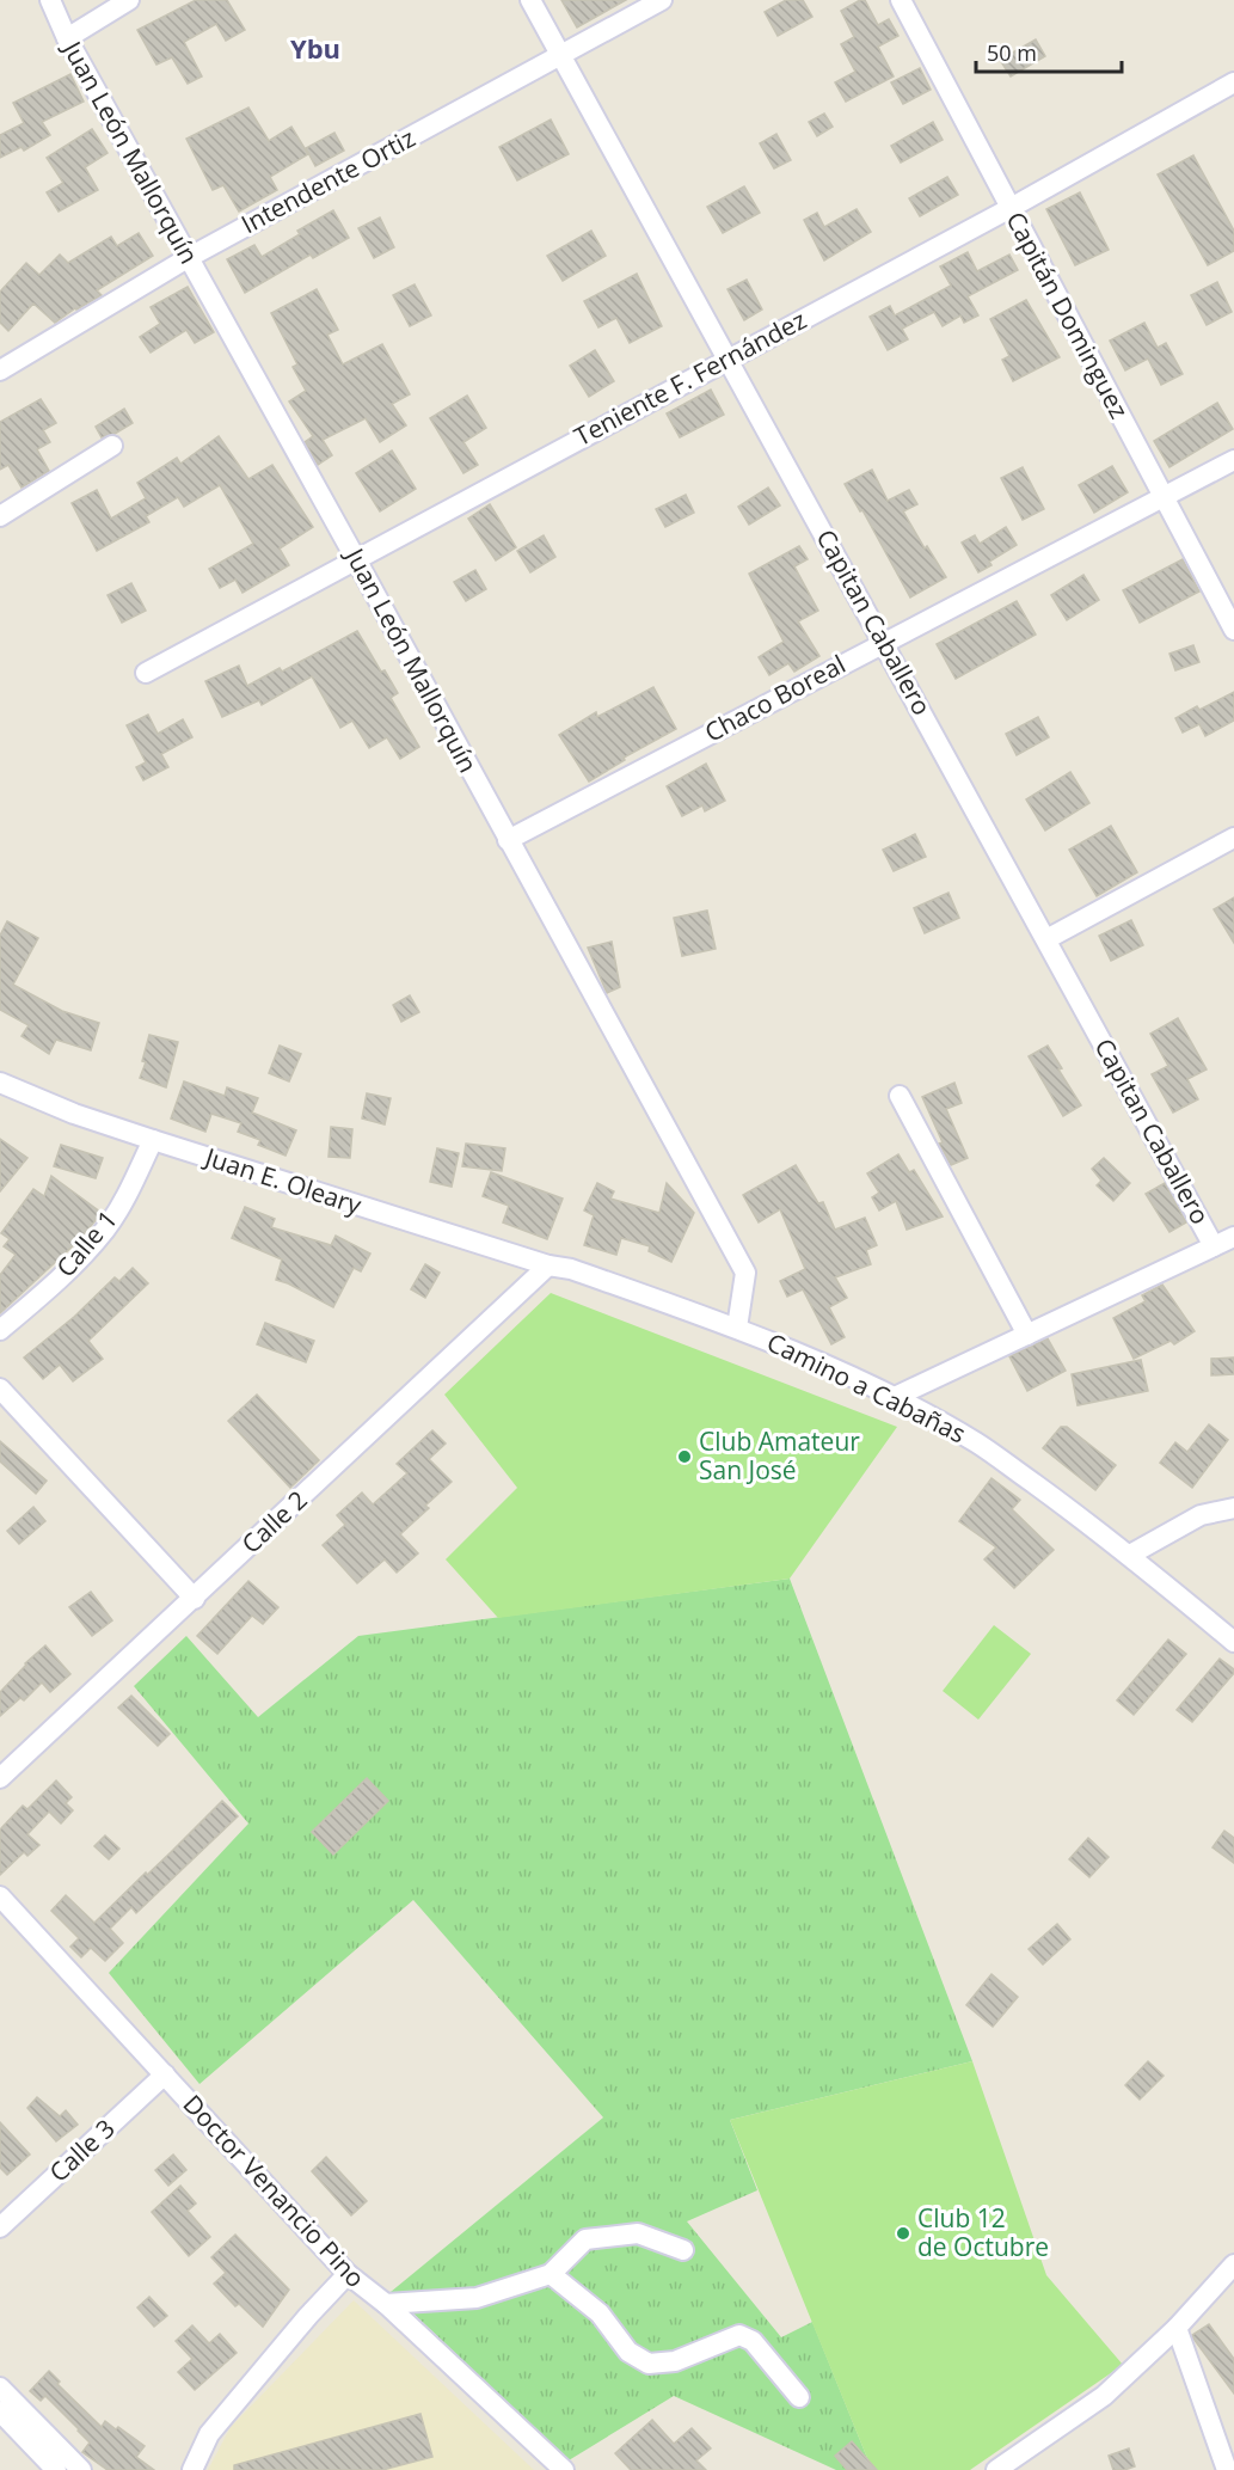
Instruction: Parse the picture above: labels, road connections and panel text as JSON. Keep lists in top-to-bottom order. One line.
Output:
{"streets":{"street":["Juan León Mallorquín","Intendente Ortiz","Capitán Dominguez","Teniente F. Fernández","Capitan Caballero","Chaco Boreal","Juan E. Oleary","Calle 1","Camino a Cabañas","Calle 2","Calle 3","Doctor Venancio Pino"]},"crossings":[["Juan León Mallorquín","Intendente Ortiz"],["Juan León Mallorquín","Teniente F. Fernández"],["Juan León Mallorquín","Chaco Boreal"],["Juan León Mallorquín","Camino a Cabañas"],["Intendente Ortiz","Capitan Caballero"],["Capitán Dominguez","Teniente F. Fernández"],["Capitán Dominguez","Chaco Boreal"],["Teniente F. Fernández","Capitan Caballero"],["Capitan Caballero","Chaco Boreal"],["Juan E. Oleary","Calle 1"],["Juan E. Oleary","Camino a Cabañas"],["Juan E. Oleary","Calle 2"],["Calle 3","Doctor Venancio Pino"]],"districts":["Ybu"],"places":["Club Amateur San José","Club 12 de Octubre"],"scale_bar":"50 m"}
